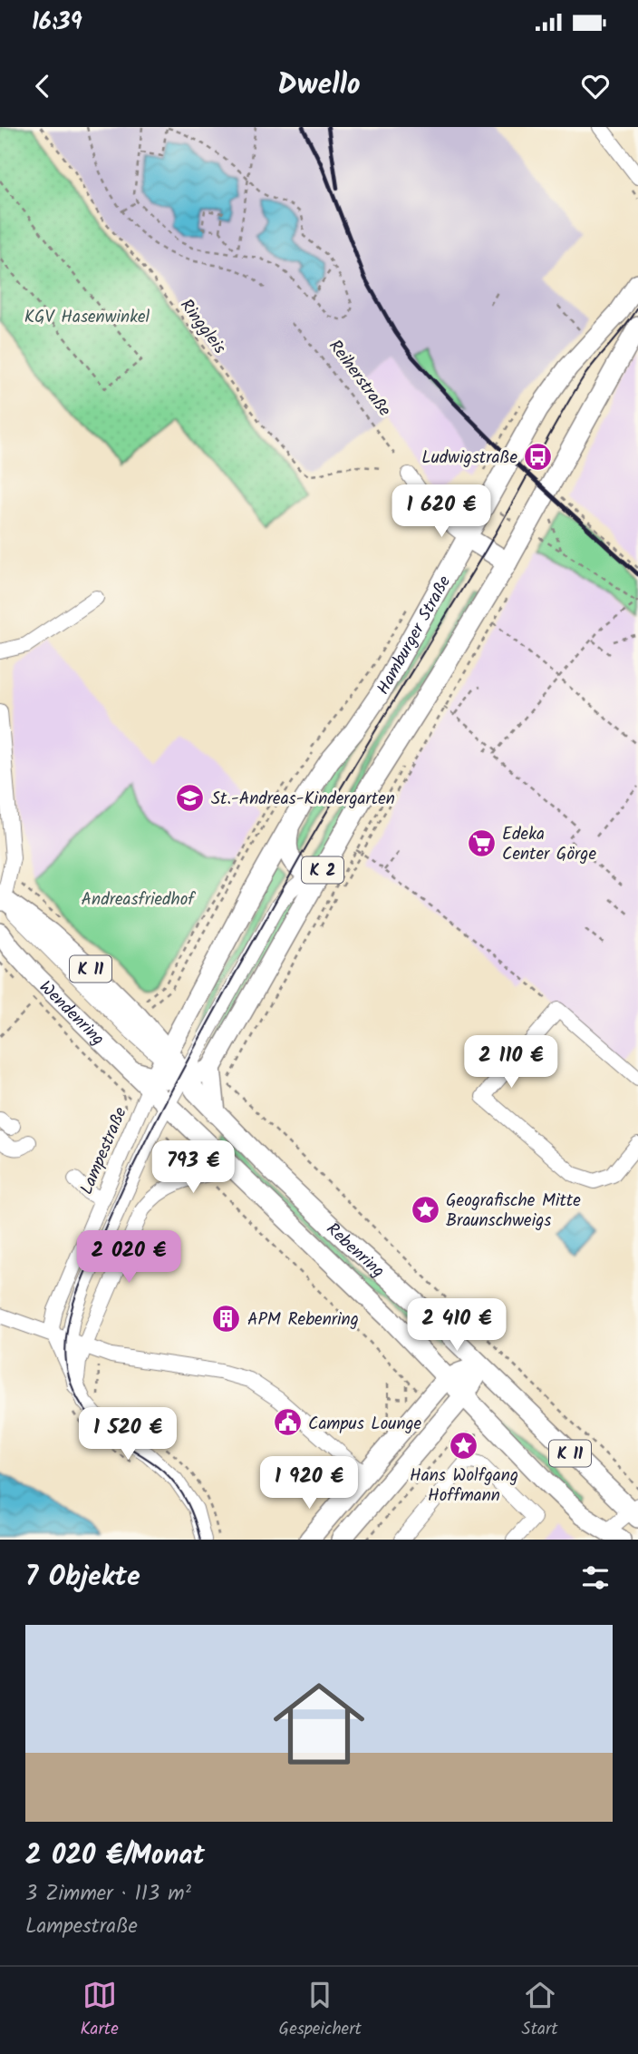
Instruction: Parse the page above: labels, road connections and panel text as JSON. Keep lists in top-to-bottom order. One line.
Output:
{"streets":{"main road":["Hamburger Straße","K 2","K 11","Wendenring","Rebenring"],"street":["Lampestraße"],"path":["Ringgleis","Reiherstraße"]},"crossings":[["Hamburger Straße","K 11"],["Hamburger Straße","Wendenring"],["Hamburger Straße","Lampestraße"],["Hamburger Straße","Rebenring"],["K 11","Wendenring"],["K 11","Lampestraße"],["K 11","Rebenring"],["Wendenring","Lampestraße"],["Wendenring","Rebenring"],["Lampestraße","Rebenring"]],"parks":["KGV Hasenwinkel","Andreasfriedhof"],"places":{"bus stop":["Ludwigstraße"],"school or university":["St.-Andreas-Kindergarten"],"supermarket":["Edeka Center Görge"],"place":["Geografische Mitte Braunschweigs","Hans Wolfgang Hoffmann"],"building":["APM Rebenring"],"public building":["Campus Lounge"]},"page":{"status":"16:39","header":"Dwello","price":["1 620 €","2 110 €","793 €","2 020 €","2 410 €","1 520 €","1 920 €"],"heading":"7 Objekte","list":[{"name":"2 020 €/Monat","note":"3 Zimmer · 113 m² · Lampestraße"}],"tabs":["Karte","Gespeichert","Start"]}}
